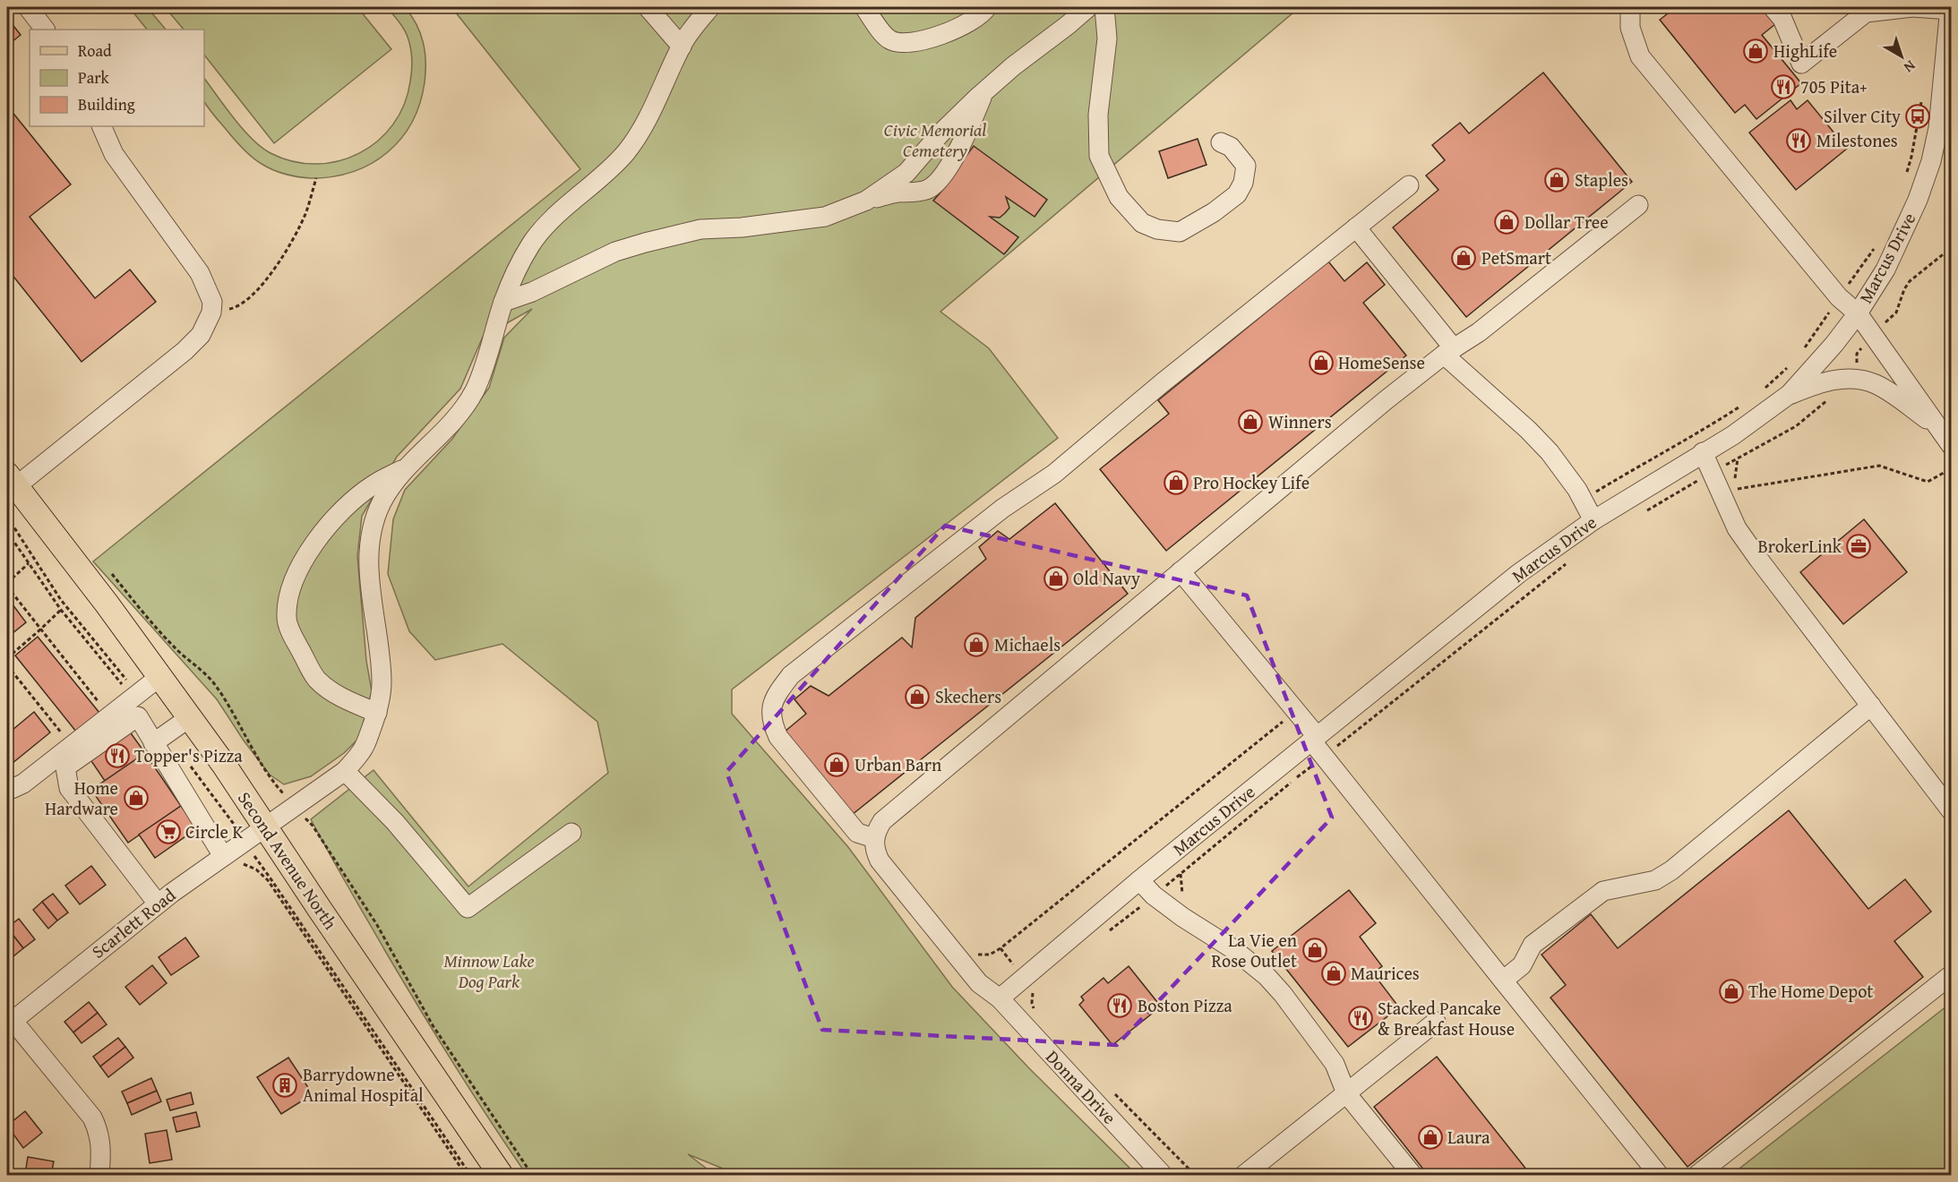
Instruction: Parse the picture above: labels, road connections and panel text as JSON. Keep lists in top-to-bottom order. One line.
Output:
{"streets":{"main road":["Second Avenue North"],"street":["Marcus Drive","Scarlett Road","Donna Drive"]},"crossings":[["Marcus Drive","Donna Drive"],["Second Avenue North","Scarlett Road"]],"parks":["Civic Memorial Cemetery","Minnow Lake Dog Park"],"places":{"shop":["HighLife","Staples","Dollar Tree","PetSmart","HomeSense","Winners","Pro Hockey Life","Old Navy","Michaels","Skechers","Urban Barn","Home Hardware","La Vie en Rose Outlet","Maurices","The Home Depot","Laura"],"restaurant":["705 Pita+","Milestones","Topper's Pizza","Boston Pizza","Stacked Pancake & Breakfast House"],"bus stop":["Silver City"],"office":["BrokerLink"],"supermarket":["Circle K"],"building":["Barrydowne Animal Hospital"]},"legend":["Road","Park","Building"],"north":"bottom right"}
